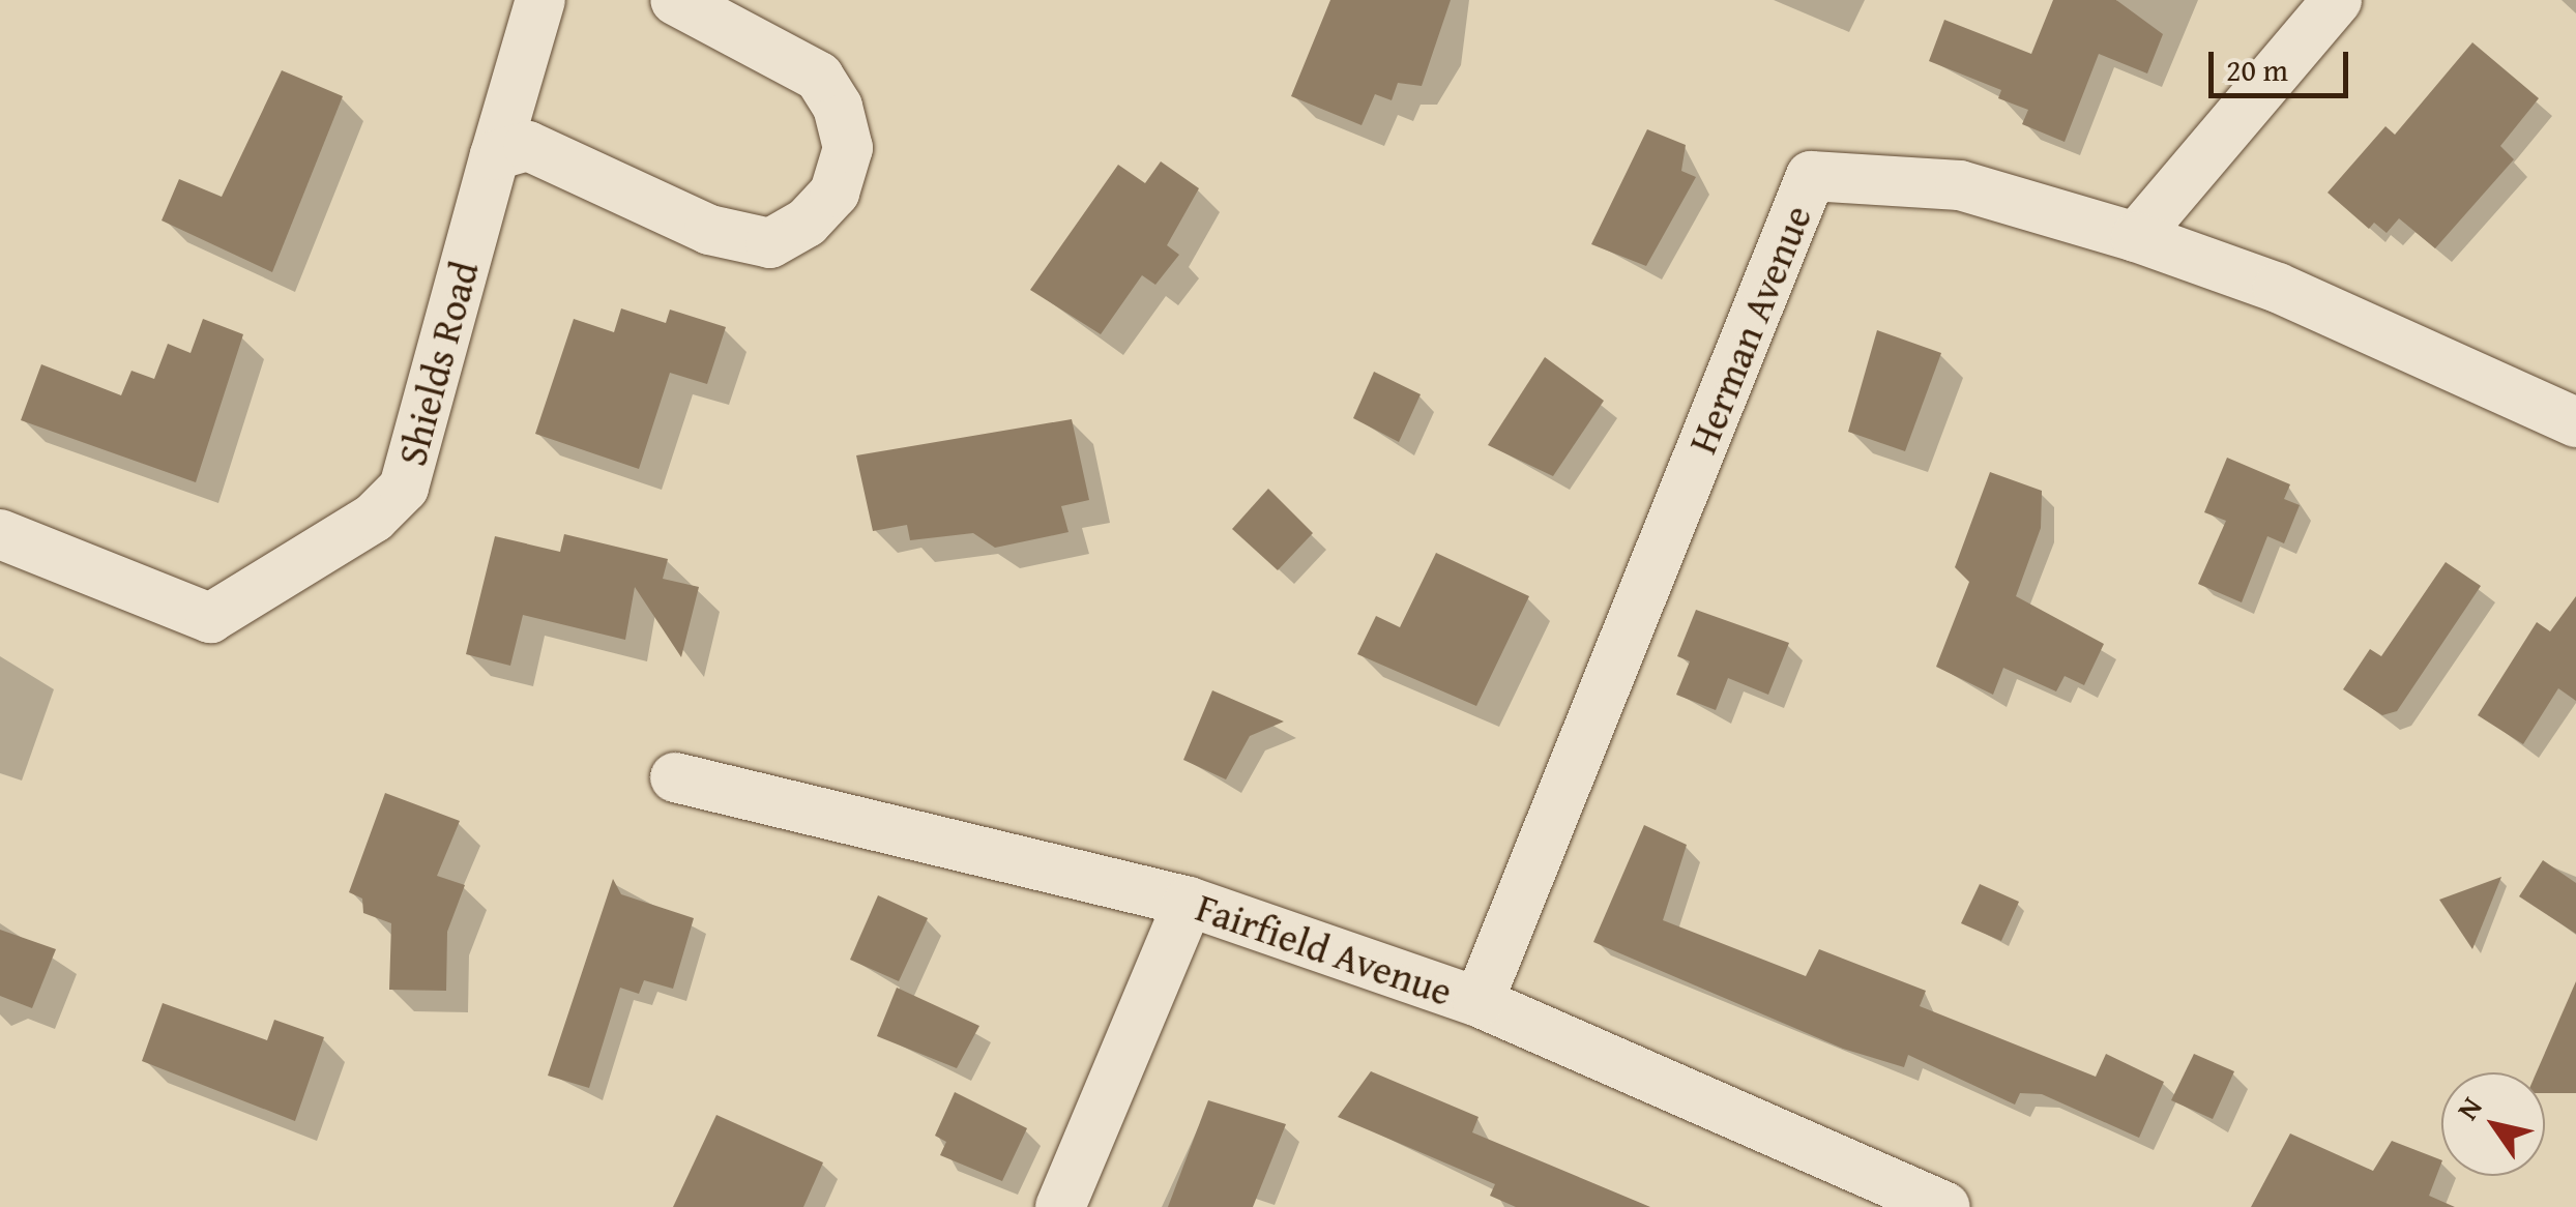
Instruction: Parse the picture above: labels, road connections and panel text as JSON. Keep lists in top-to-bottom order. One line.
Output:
{"streets":{"street":["Herman Avenue","Shields Road","Fairfield Avenue"]},"crossings":[["Herman Avenue","Fairfield Avenue"]],"scale_bar":"20 m","north":"top left"}
